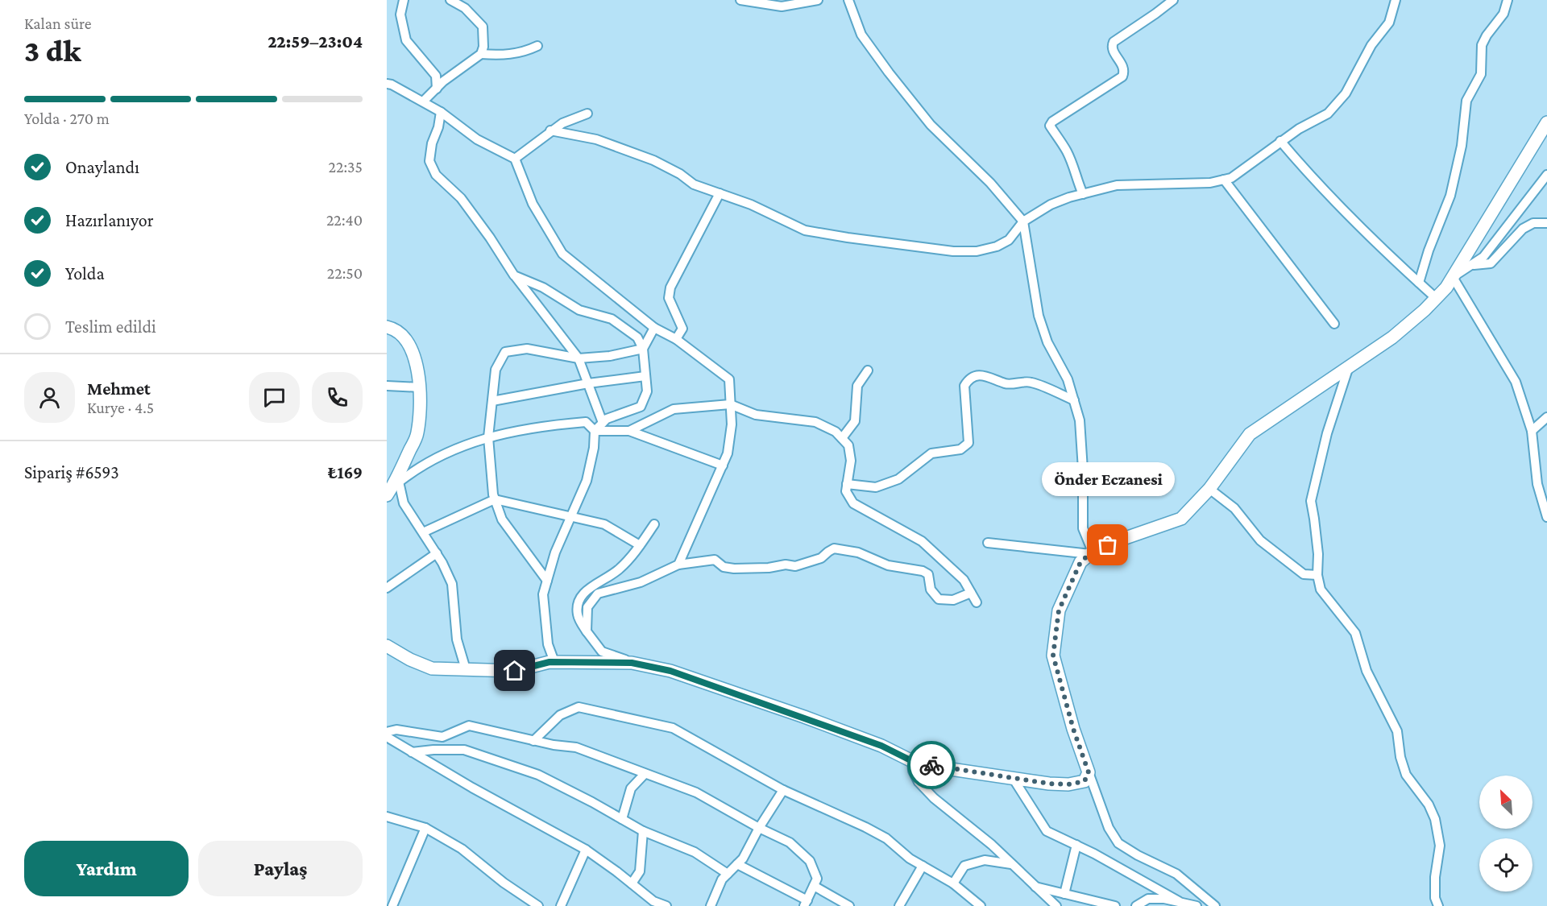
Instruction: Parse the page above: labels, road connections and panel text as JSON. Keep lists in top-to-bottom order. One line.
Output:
{"places":["Önder Eczanesi"],"north":"top left","page":{"heading":["3 dk","Kalan süre","22:59–23:04"],"panel":["Mehmet","Kurye · 4.5","Sipariş #6593","₺169"],"bar":"Yolda · 270 m","list":[["Onaylandı","22:35"],["Hazırlanıyor","22:40"],["Yolda","22:50"],"Teslim edildi"],"bubble":"Önder Eczanesi","buttons":["Yardım","Paylaş"]}}
